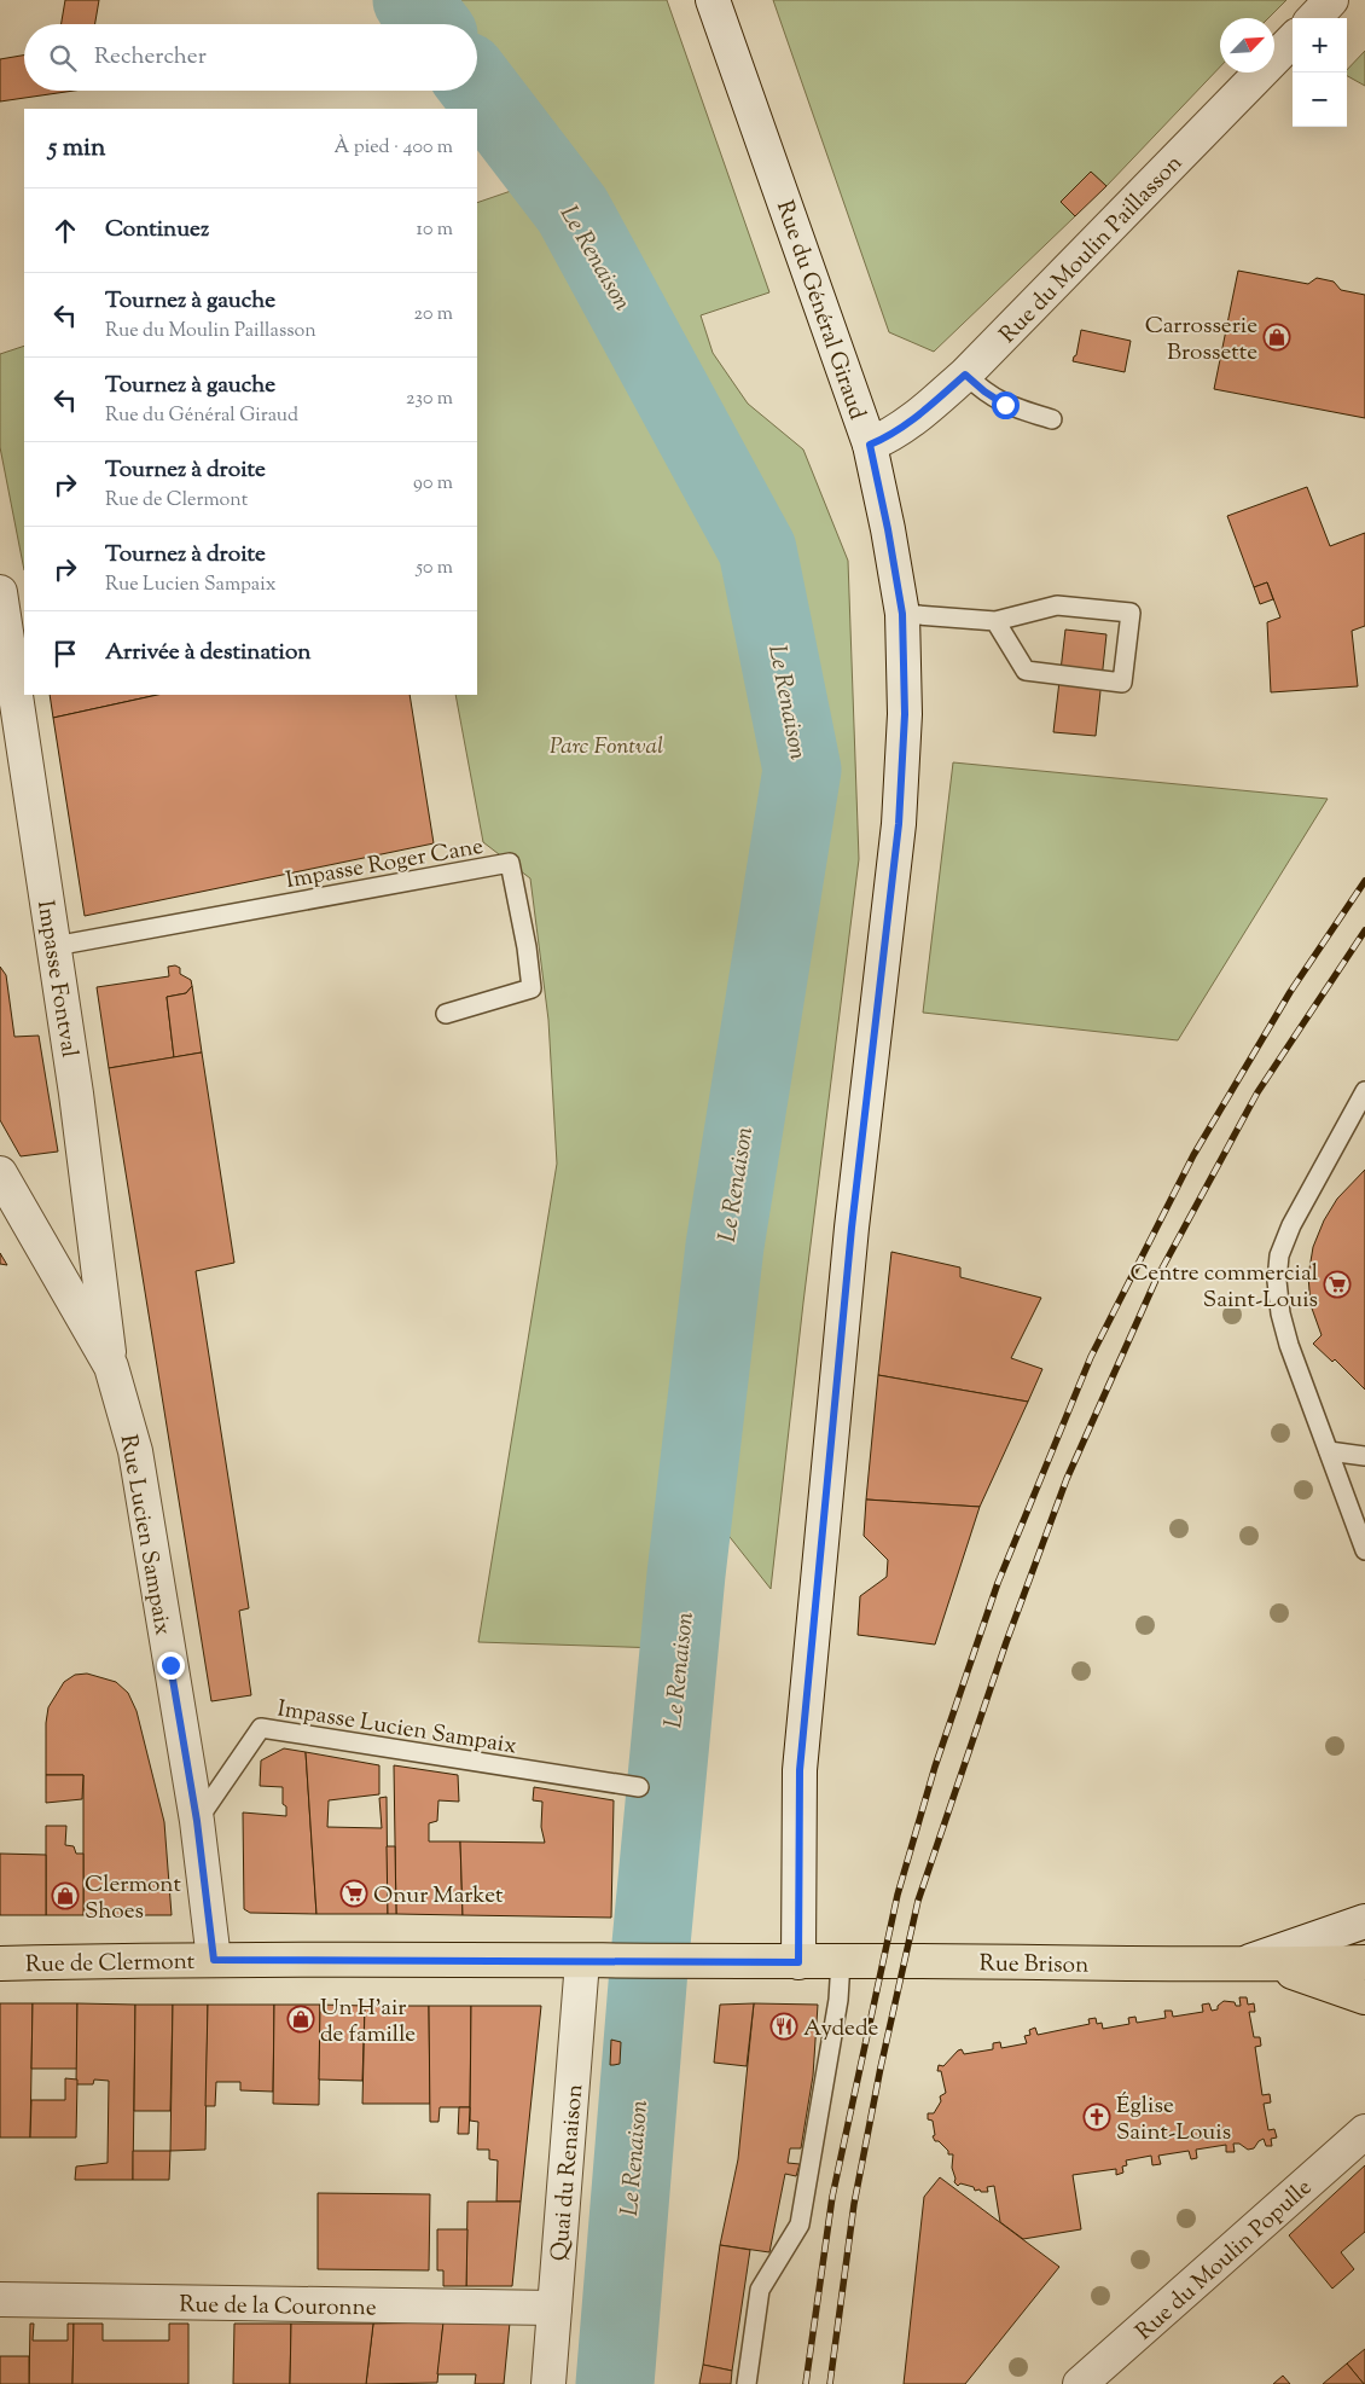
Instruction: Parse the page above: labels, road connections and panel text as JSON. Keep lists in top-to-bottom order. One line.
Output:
{"streets":{"main road":["Rue de Clermont","Rue Brison"],"street":["Rue du Moulin Paillasson","Rue du Général Giraud","Impasse Fontval","Rue Lucien Sampaix","Quai du Renaison","Rue du Moulin Populle","Rue de la Couronne"],"lane":["Impasse Roger Cane","Impasse Lucien Sampaix"]},"crossings":[["Rue du Moulin Paillasson","Rue du Général Giraud"],["Rue du Général Giraud","Rue de Clermont"],["Rue du Général Giraud","Rue Brison"],["Impasse Roger Cane","Impasse Fontval"],["Impasse Fontval","Rue Lucien Sampaix"],["Rue Lucien Sampaix","Impasse Lucien Sampaix"],["Rue Lucien Sampaix","Rue de Clermont"],["Rue de Clermont","Rue Brison"],["Rue de Clermont","Quai du Renaison"],["Quai du Renaison","Rue de la Couronne"]],"water":["Le Renaison"],"parks":["Parc Fontval"],"places":{"shop":["Carrosserie Brossette","Clermont Shoes","Un H'air de famille"],"supermarket":["Centre commercial Saint-Louis","Onur Market"],"restaurant":["Aydede"],"church":["Église Saint-Louis"]},"north":"top right","page":{"map_buttons":["+","−"],"search":"Rechercher","heading":["5 min","À pied · 400 m"],"list":[["Continuez","10 m"],["Tournez à gauche","Rue du Moulin Paillasson","20 m"],["Tournez à gauche","Rue du Général Giraud","230 m"],["Tournez à droite","Rue de Clermont","90 m"],["Tournez à droite","Rue Lucien Sampaix","50 m"],"Arrivée à destination"]}}
